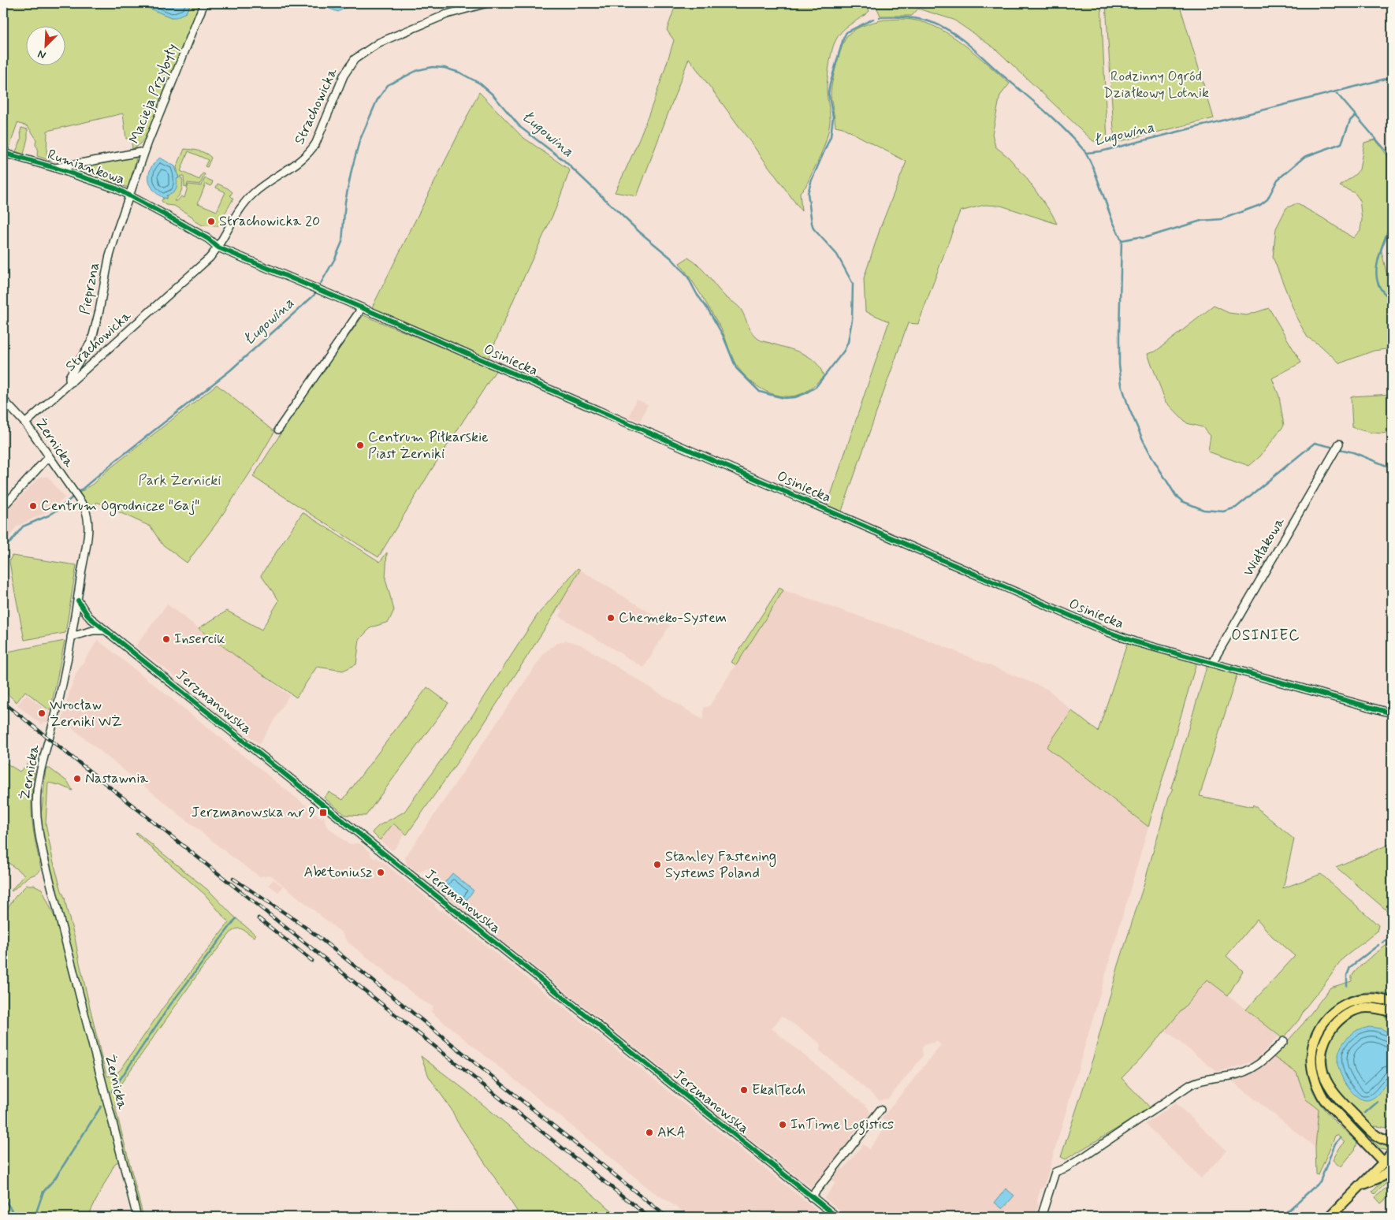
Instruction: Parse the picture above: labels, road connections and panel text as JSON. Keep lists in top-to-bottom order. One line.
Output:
{"streets":{"street":["Macieja Przybyły","Strachowicka","Rumiankowa","Pieprzna","Osiniecka","Żernicka","Widłakowa","Jerzmanowska"]},"crossings":[["Macieja Przybyły","Rumiankowa"],["Macieja Przybyły","Pieprzna"],["Strachowicka","Rumiankowa"],["Strachowicka","Pieprzna"],["Strachowicka","Osiniecka"],["Strachowicka","Żernicka"],["Rumiankowa","Pieprzna"],["Rumiankowa","Osiniecka"],["Osiniecka","Widłakowa"],["Żernicka","Jerzmanowska"]],"districts":["OSINIEC"],"water":["Ługowina"],"parks":["Rodzinny Ogród Działkowy Lotnik","Park Żernicki"],"places":{"other":["Strachowicka 20","Centrum Piłkarskie Piast Żerniki","Centrum Ogrodnicze \"Gaj\"","Chemeko-System","Insercik","Wrocław Żerniki WŻ","Nastawnia","Stanley Fastening Systems Poland","Abetoniusz","EkalTech","InTime Logistics","AKA"],"transit":["Jerzmanowska nr 9"]},"north":"bottom left"}
